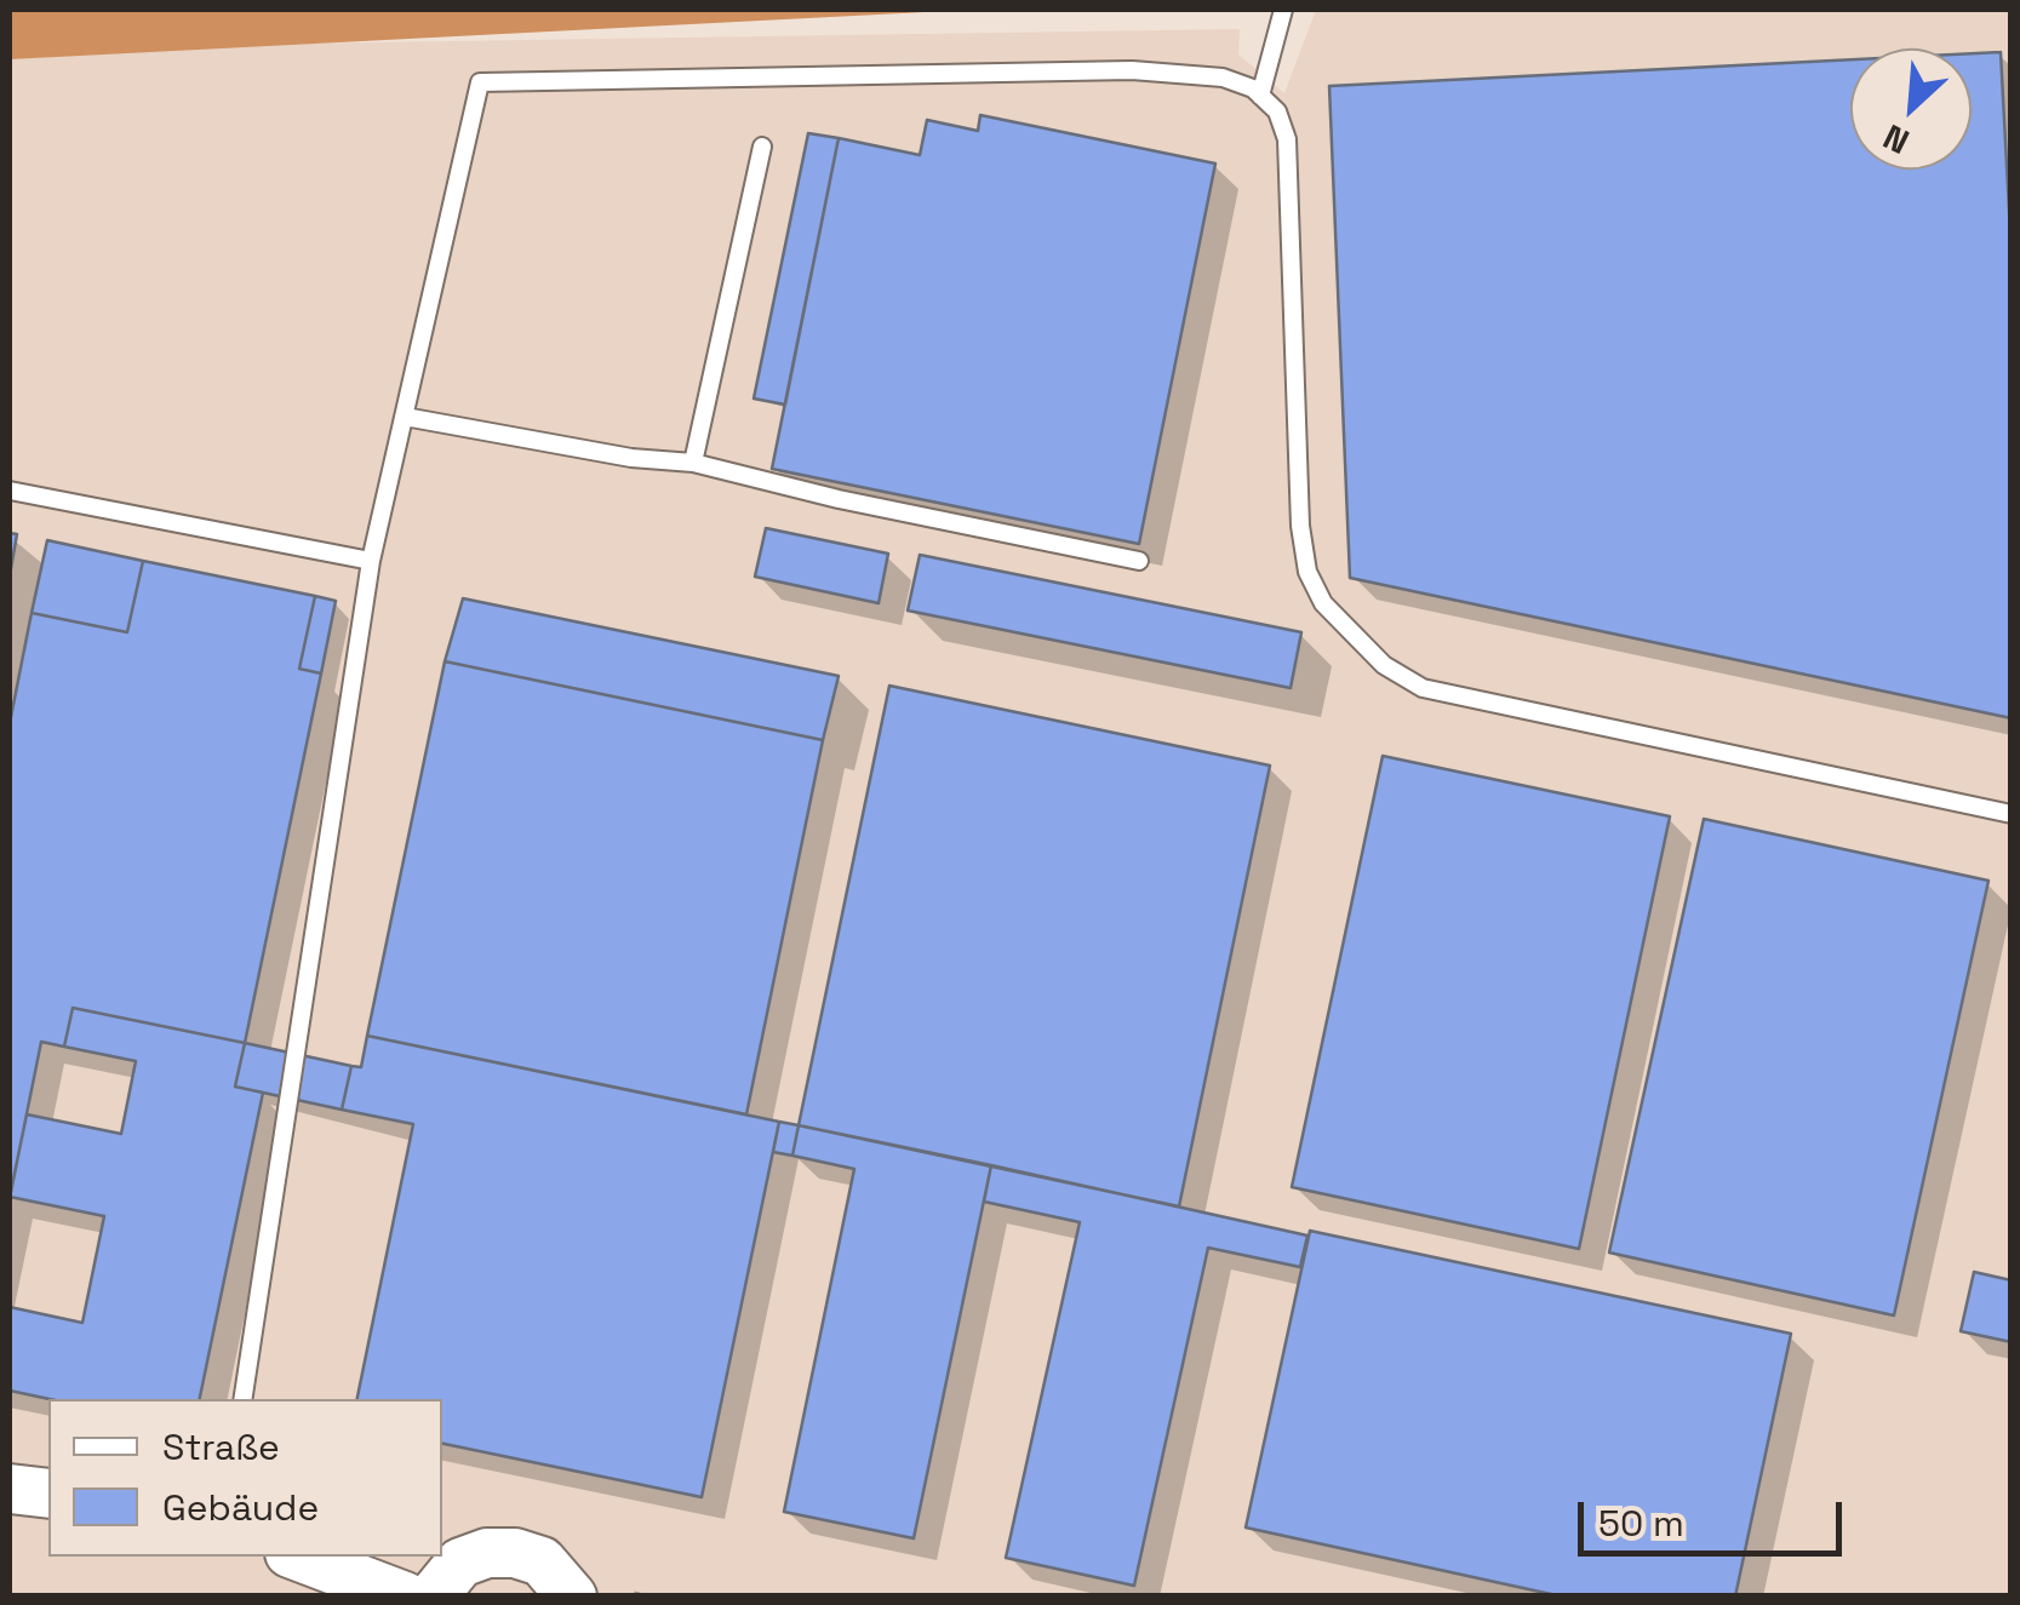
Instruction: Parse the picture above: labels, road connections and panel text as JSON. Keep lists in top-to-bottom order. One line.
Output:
{"legend":["Straße","Gebäude"],"scale_bar":"50 m","north":"bottom left"}
